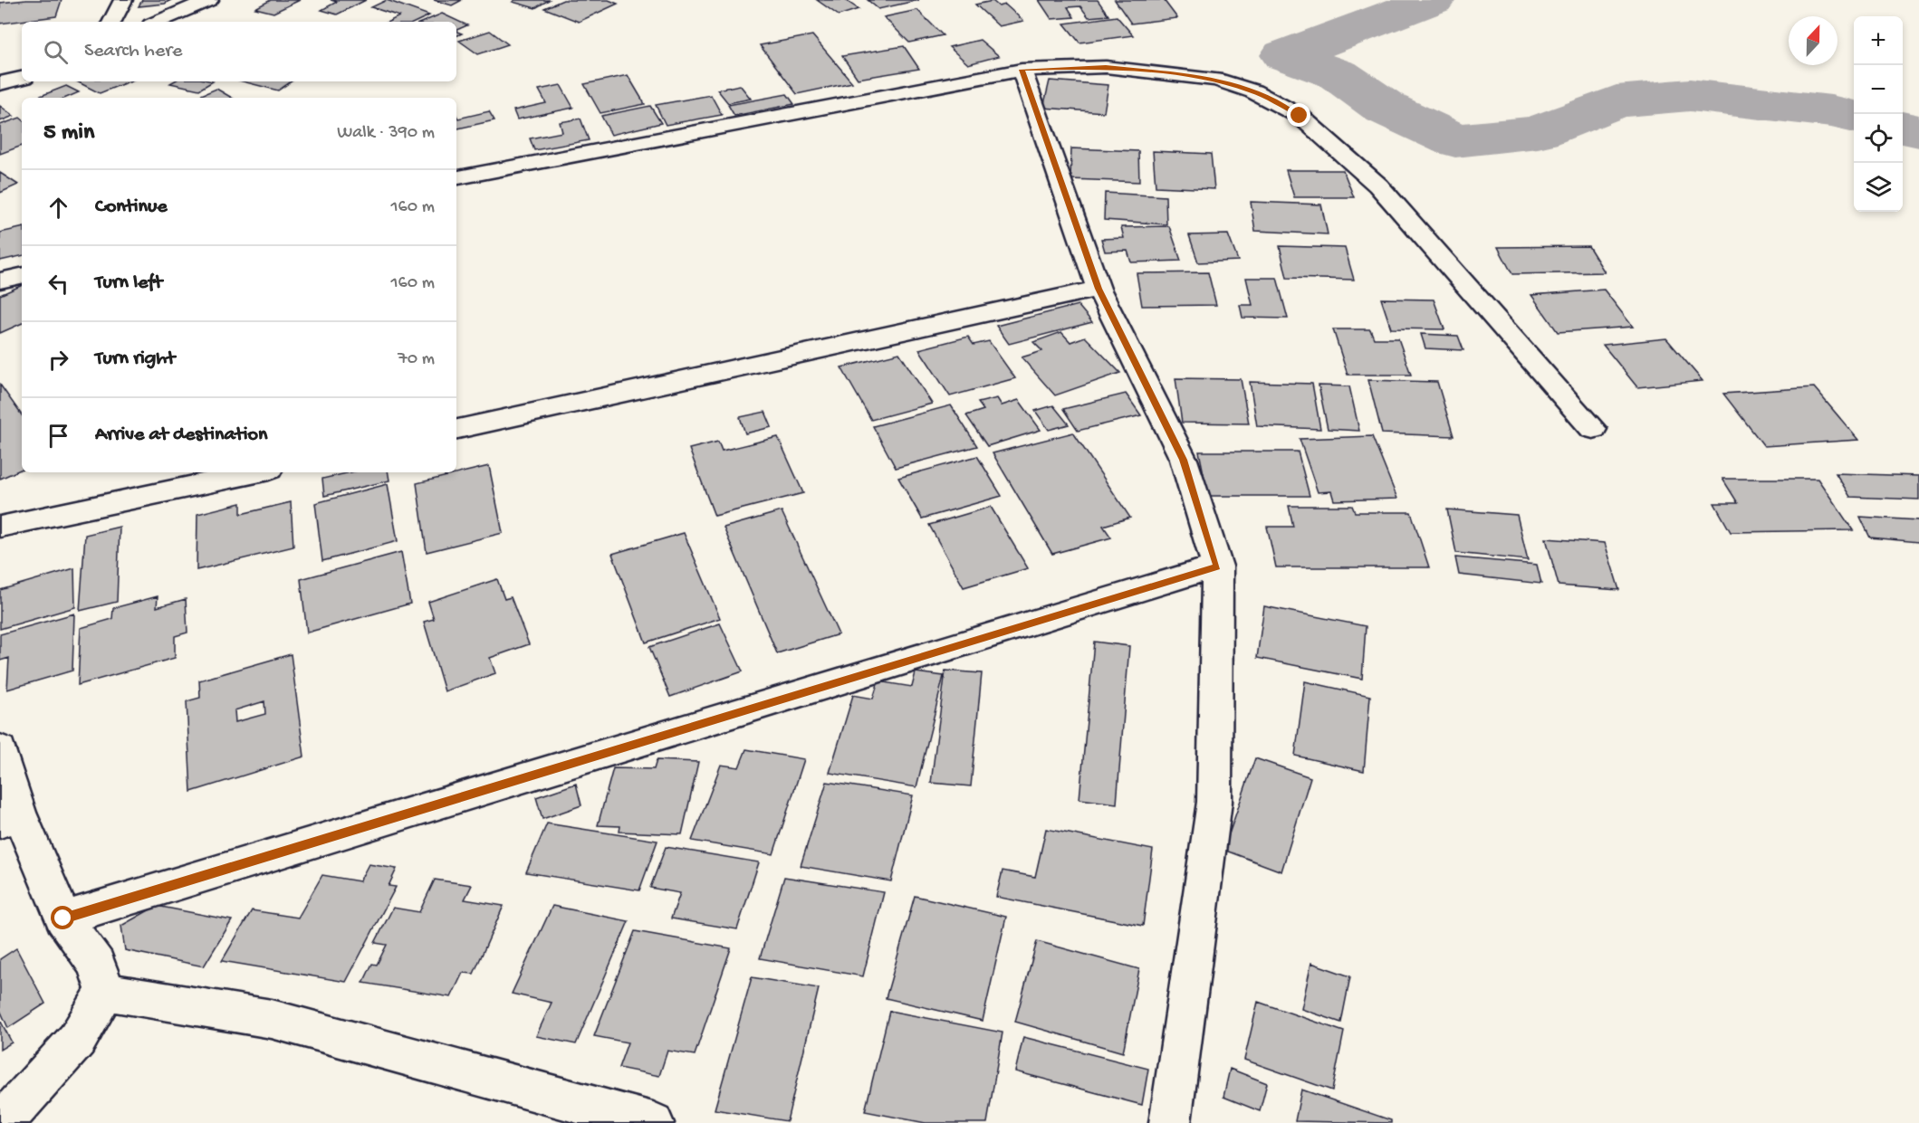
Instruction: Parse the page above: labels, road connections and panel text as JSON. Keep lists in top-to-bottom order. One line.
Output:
{"north":"top","page":{"map_buttons":["+","−"],"search":"Search here","heading":["5 min","Walk · 390 m"],"list":[["Continue","160 m"],["Turn left","160 m"],["Turn right","70 m"],"Arrive at destination"]}}
